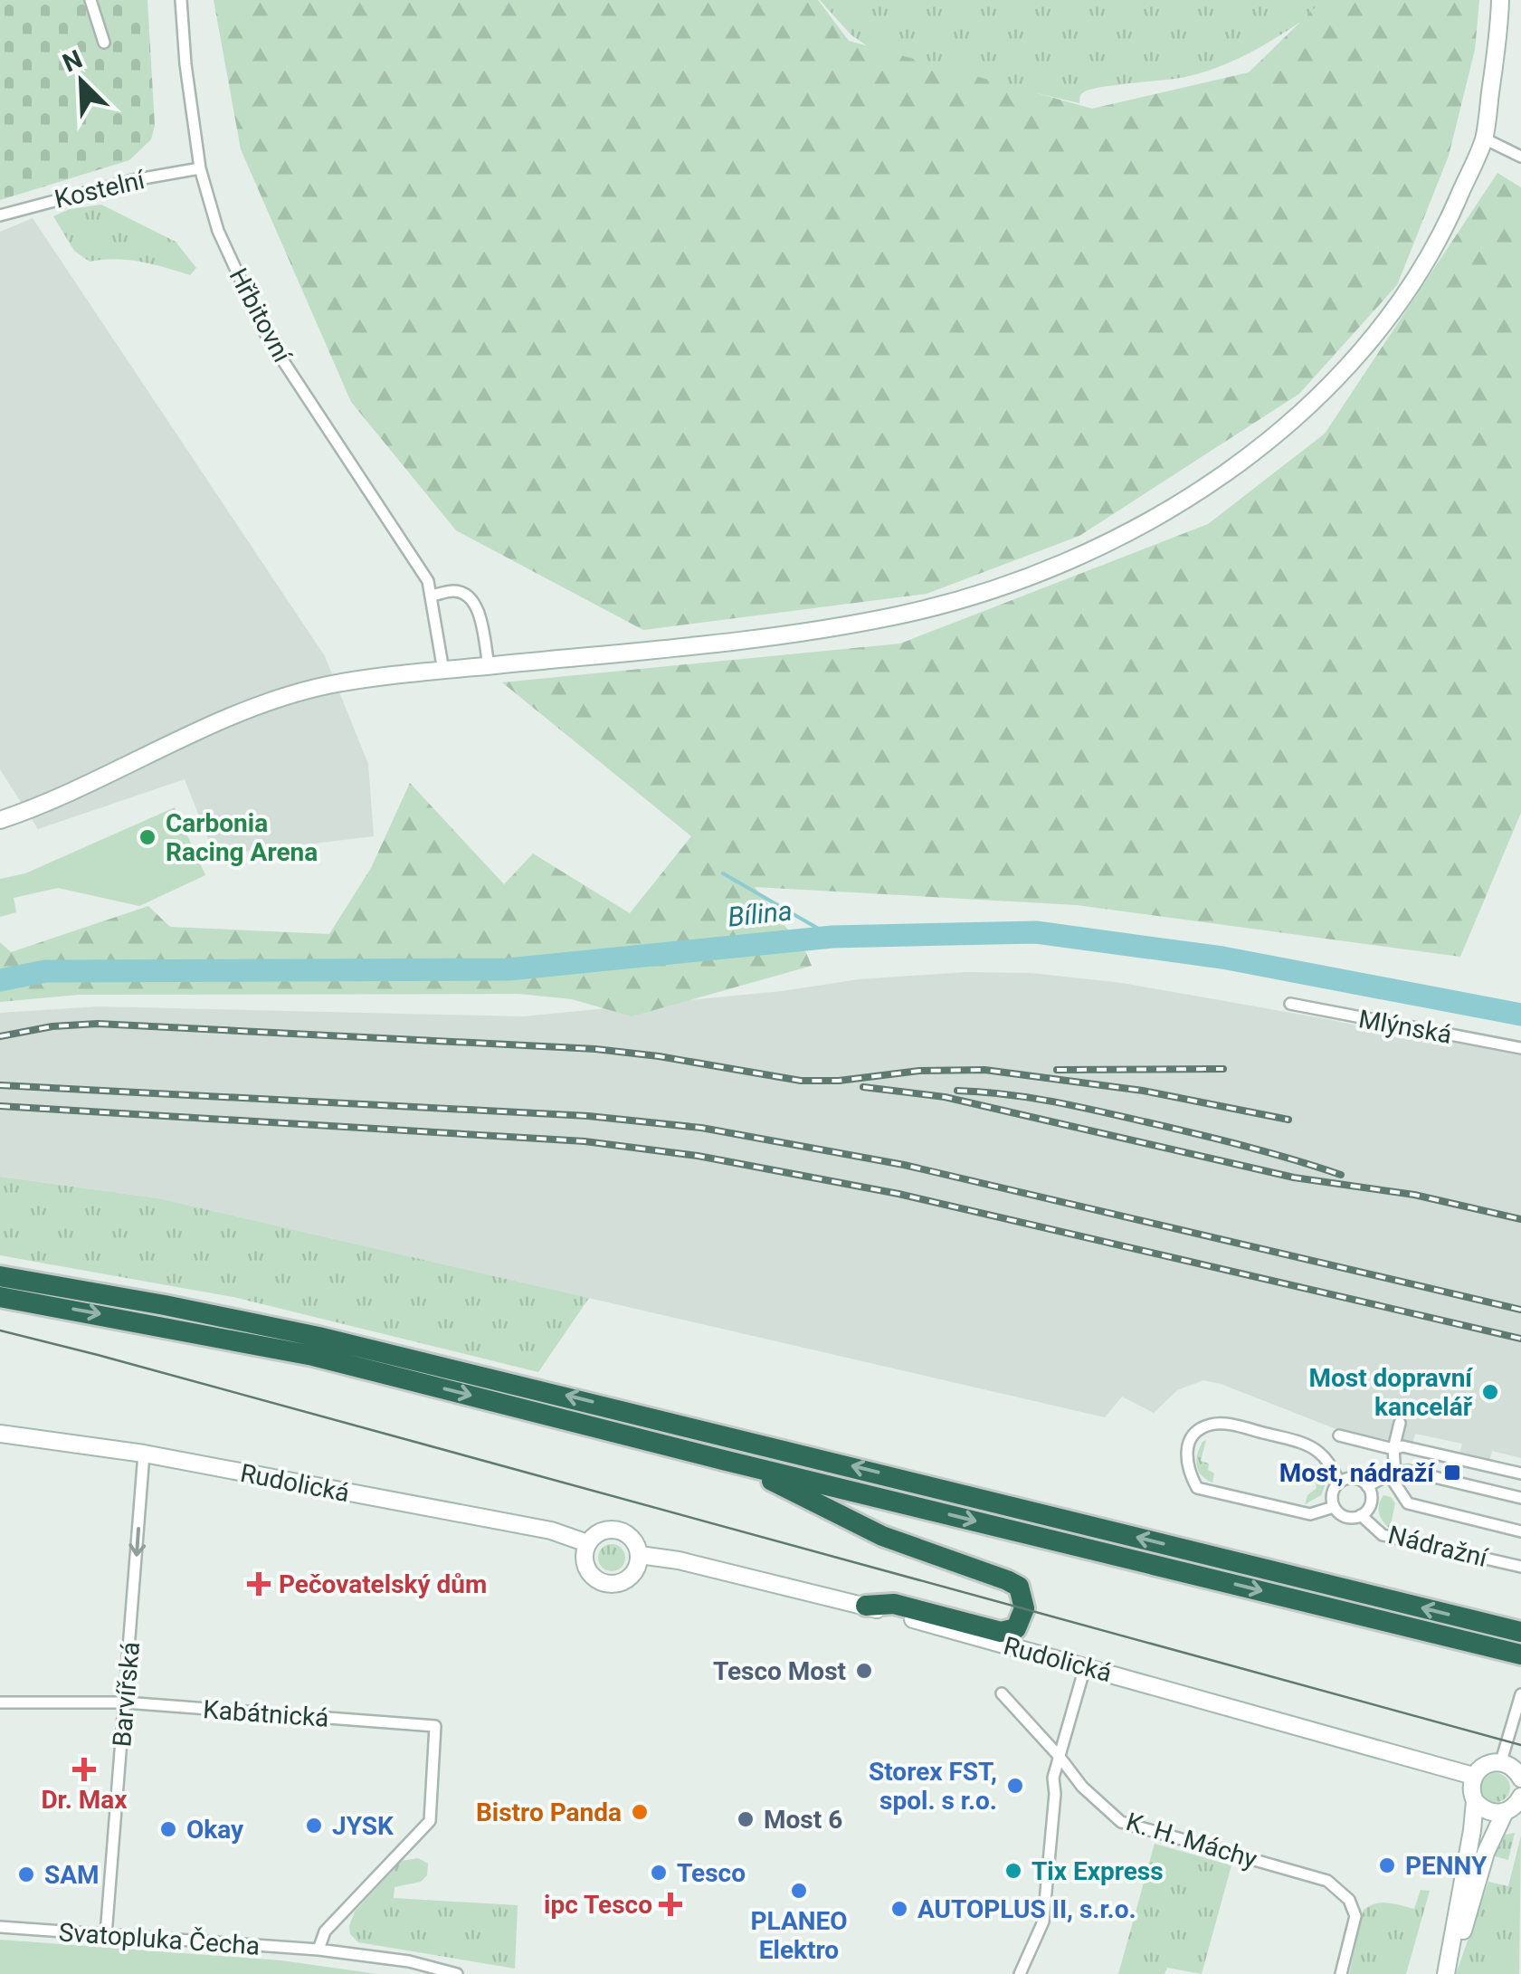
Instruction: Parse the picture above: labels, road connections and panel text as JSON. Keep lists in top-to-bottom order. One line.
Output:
{"streets":{"street":["Kostelní","Hřbitovní","Mlýnská","Rudolická","Nádražní","Barvířská","Kabátnická","K. H. Máchy","Svatopluka Čecha"]},"crossings":[["Kostelní","Hřbitovní"],["Rudolická","Barvířská"],["Barvířská","Kabátnická"],["Barvířská","Svatopluka Čecha"],["Kabátnická","Svatopluka Čecha"]],"one_way":["Barvířská"],"water":["Bílina"],"places":{"other":["Carbonia Racing Arena","Most dopravní kancelář","Tesco Most","Storex FST, spol. s r.o.","Bistro Panda","Most 6","JYSK","Okay","PENNY","Tix Express","Tesco","SAM","PLANEO Elektro","AUTOPLUS II, s.r.o."],"transit":["Most, nádraží"],"health":["Pečovatelský dům","Dr. Max","ipc Tesco"]},"north":"top left"}
